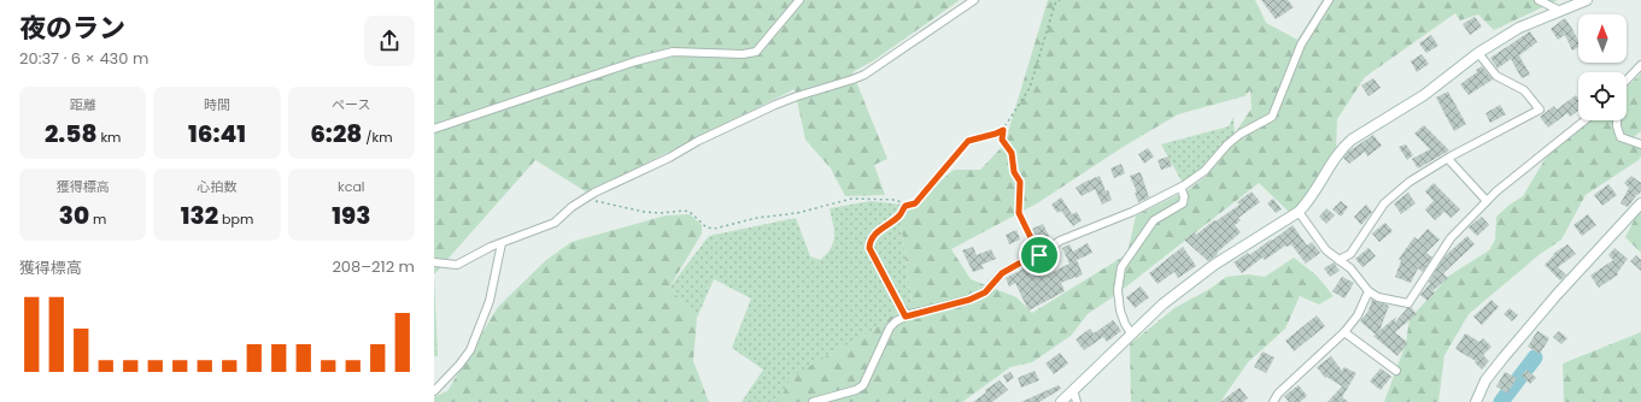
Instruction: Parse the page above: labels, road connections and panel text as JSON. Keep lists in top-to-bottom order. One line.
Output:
{"north":"top","page":{"heading":["夜のラン","20:37 · 6 × 430 m"],"stats":[["距離","2.58 km"],["時間","16:41"],["ペース","6:28 /km"],["獲得標高","30 m"],["心拍数","132 bpm"],["kcal","193"]],"chart":["獲得標高","208–212 m"]}}
